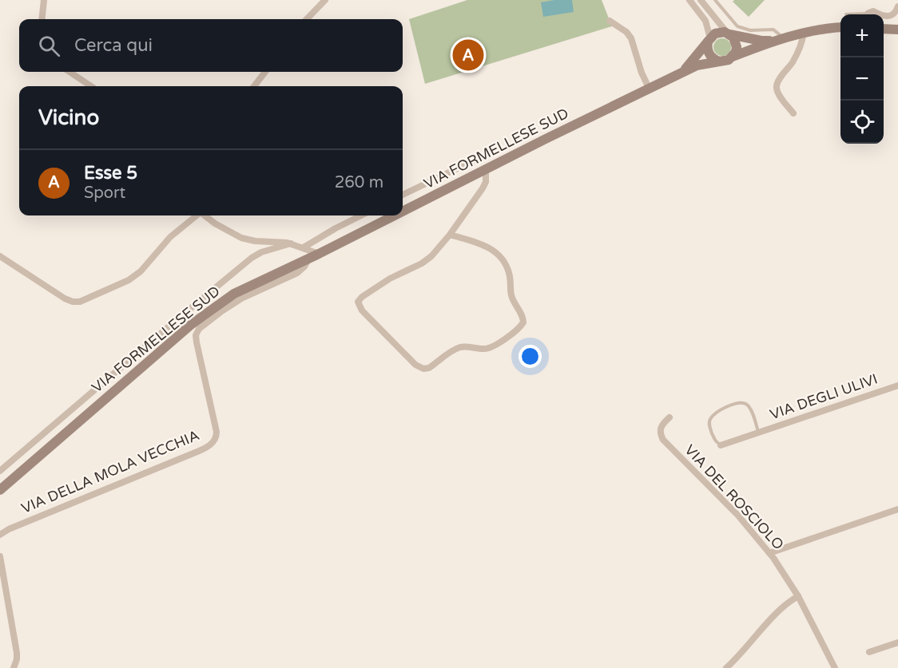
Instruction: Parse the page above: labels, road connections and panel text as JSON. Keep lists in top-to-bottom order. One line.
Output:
{"streets":{"street":["VIA FORMELLESE SUD","VIA DEGLI ULIVI","VIA DELLA MOLA VECCHIA","VIA DEL ROSCIOLO"]},"crossings":[["VIA FORMELLESE SUD","VIA DELLA MOLA VECCHIA"]],"page":{"map_buttons":["+","−"],"search":"Cerca qui","pins":"A","heading":"Vicino","list":[{"mark":"A","name":"Esse 5","note":"Sport","value":"260 m"}]}}
